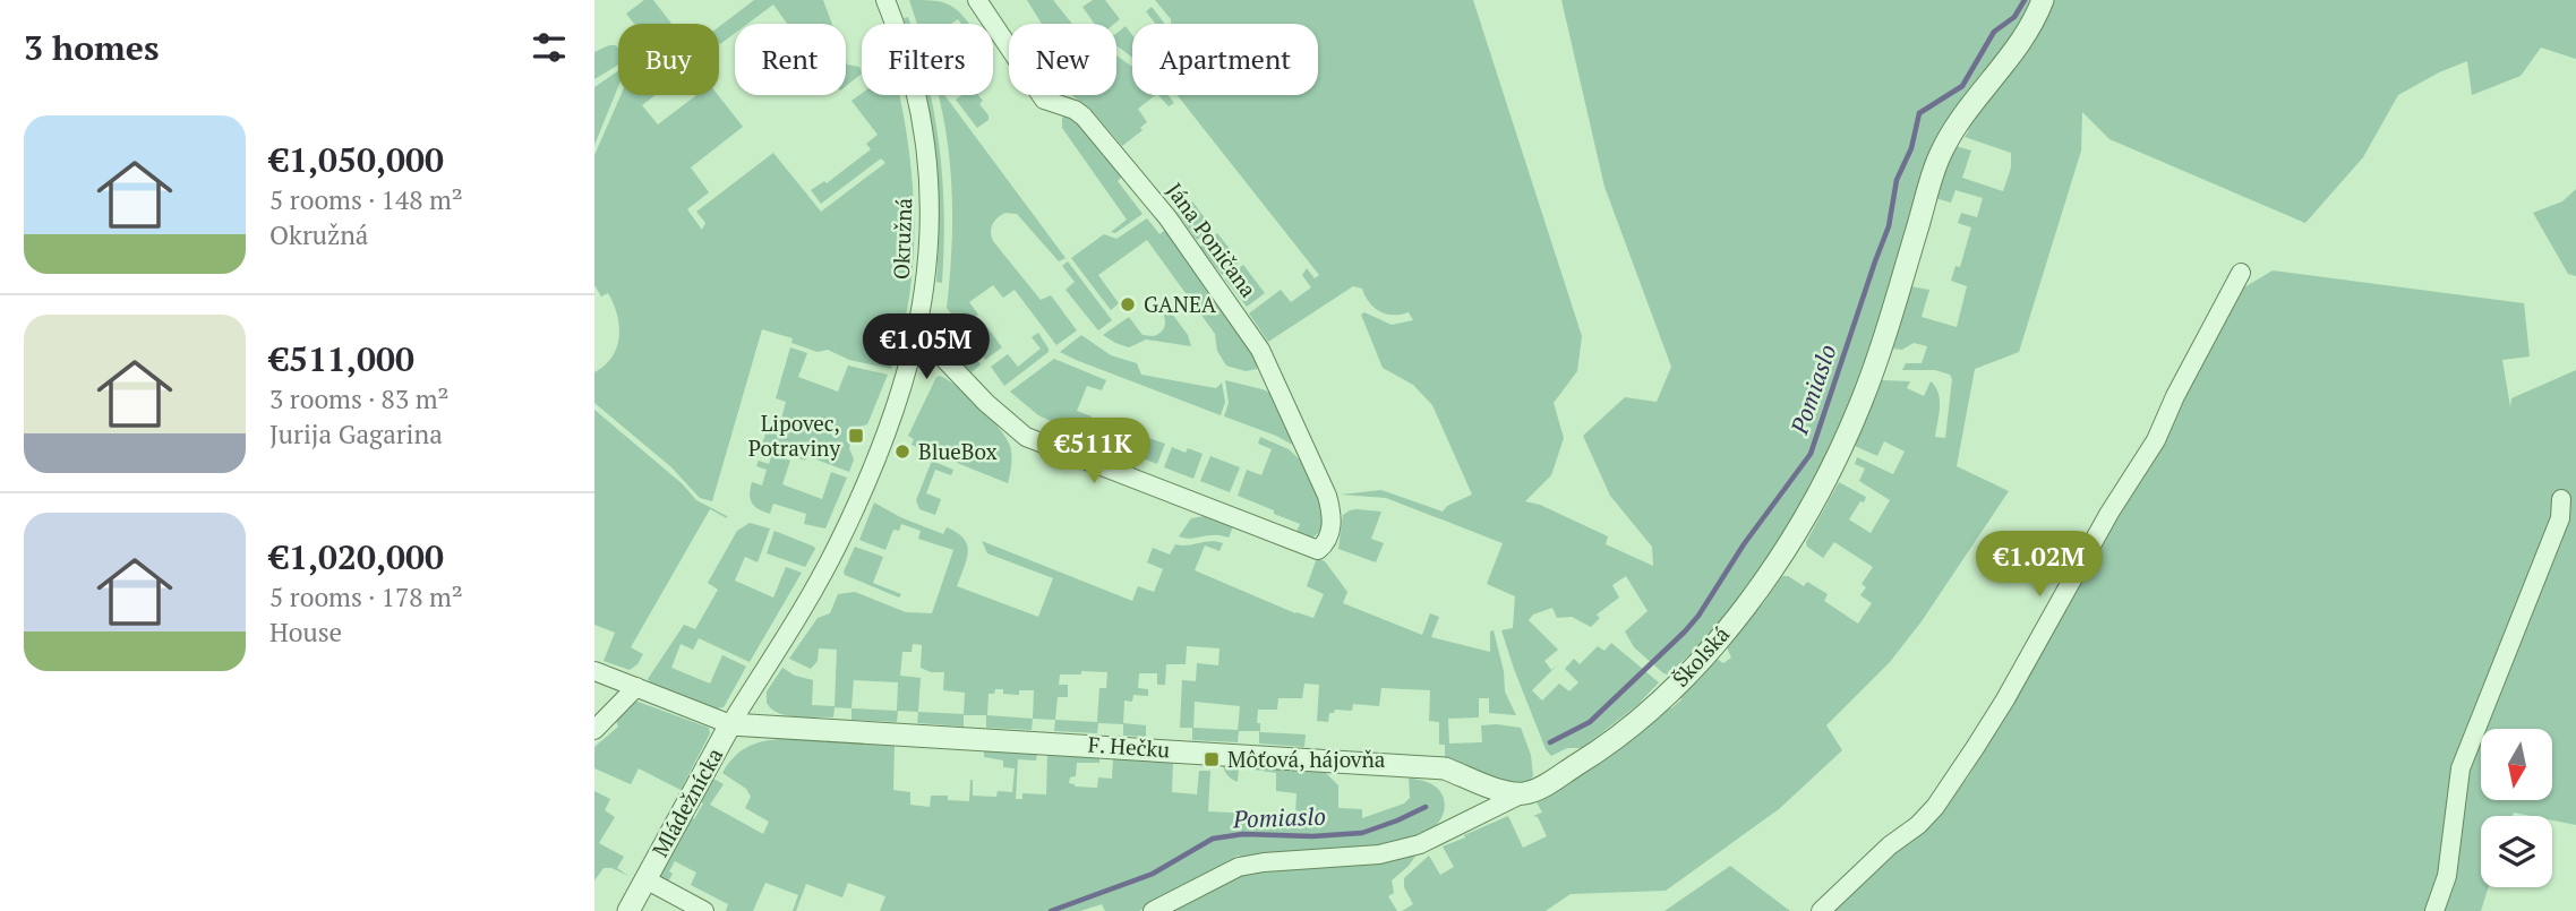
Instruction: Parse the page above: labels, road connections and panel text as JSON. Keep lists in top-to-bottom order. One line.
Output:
{"streets":{"street":["Okružná","Jána Poničana","Školská","F. Hečku","Mládežnícka"]},"crossings":[["Okružná","Jána Poničana"],["Okružná","F. Hečku"],["Okružná","Mládežnícka"],["Školská","F. Hečku"],["F. Hečku","Mládežnícka"]],"water":["Pomiaslo"],"places":{"other":["GANEA","BlueBox"],"transit":["Lipovec, Potraviny","Môťová, hájovňa"]},"north":"bottom","page":{"heading":"3 homes","chip":["Buy","Rent","Filters","New","Apartment"],"list":[{"name":"€1,050,000","note":"5 rooms · 148 m² · Okružná"},{"name":"€511,000","note":"3 rooms · 83 m² · Jurija Gagarina"},{"name":"€1,020,000","note":"5 rooms · 178 m² · House"}],"price":["€1.05M","€511K","€1.02M"]}}
